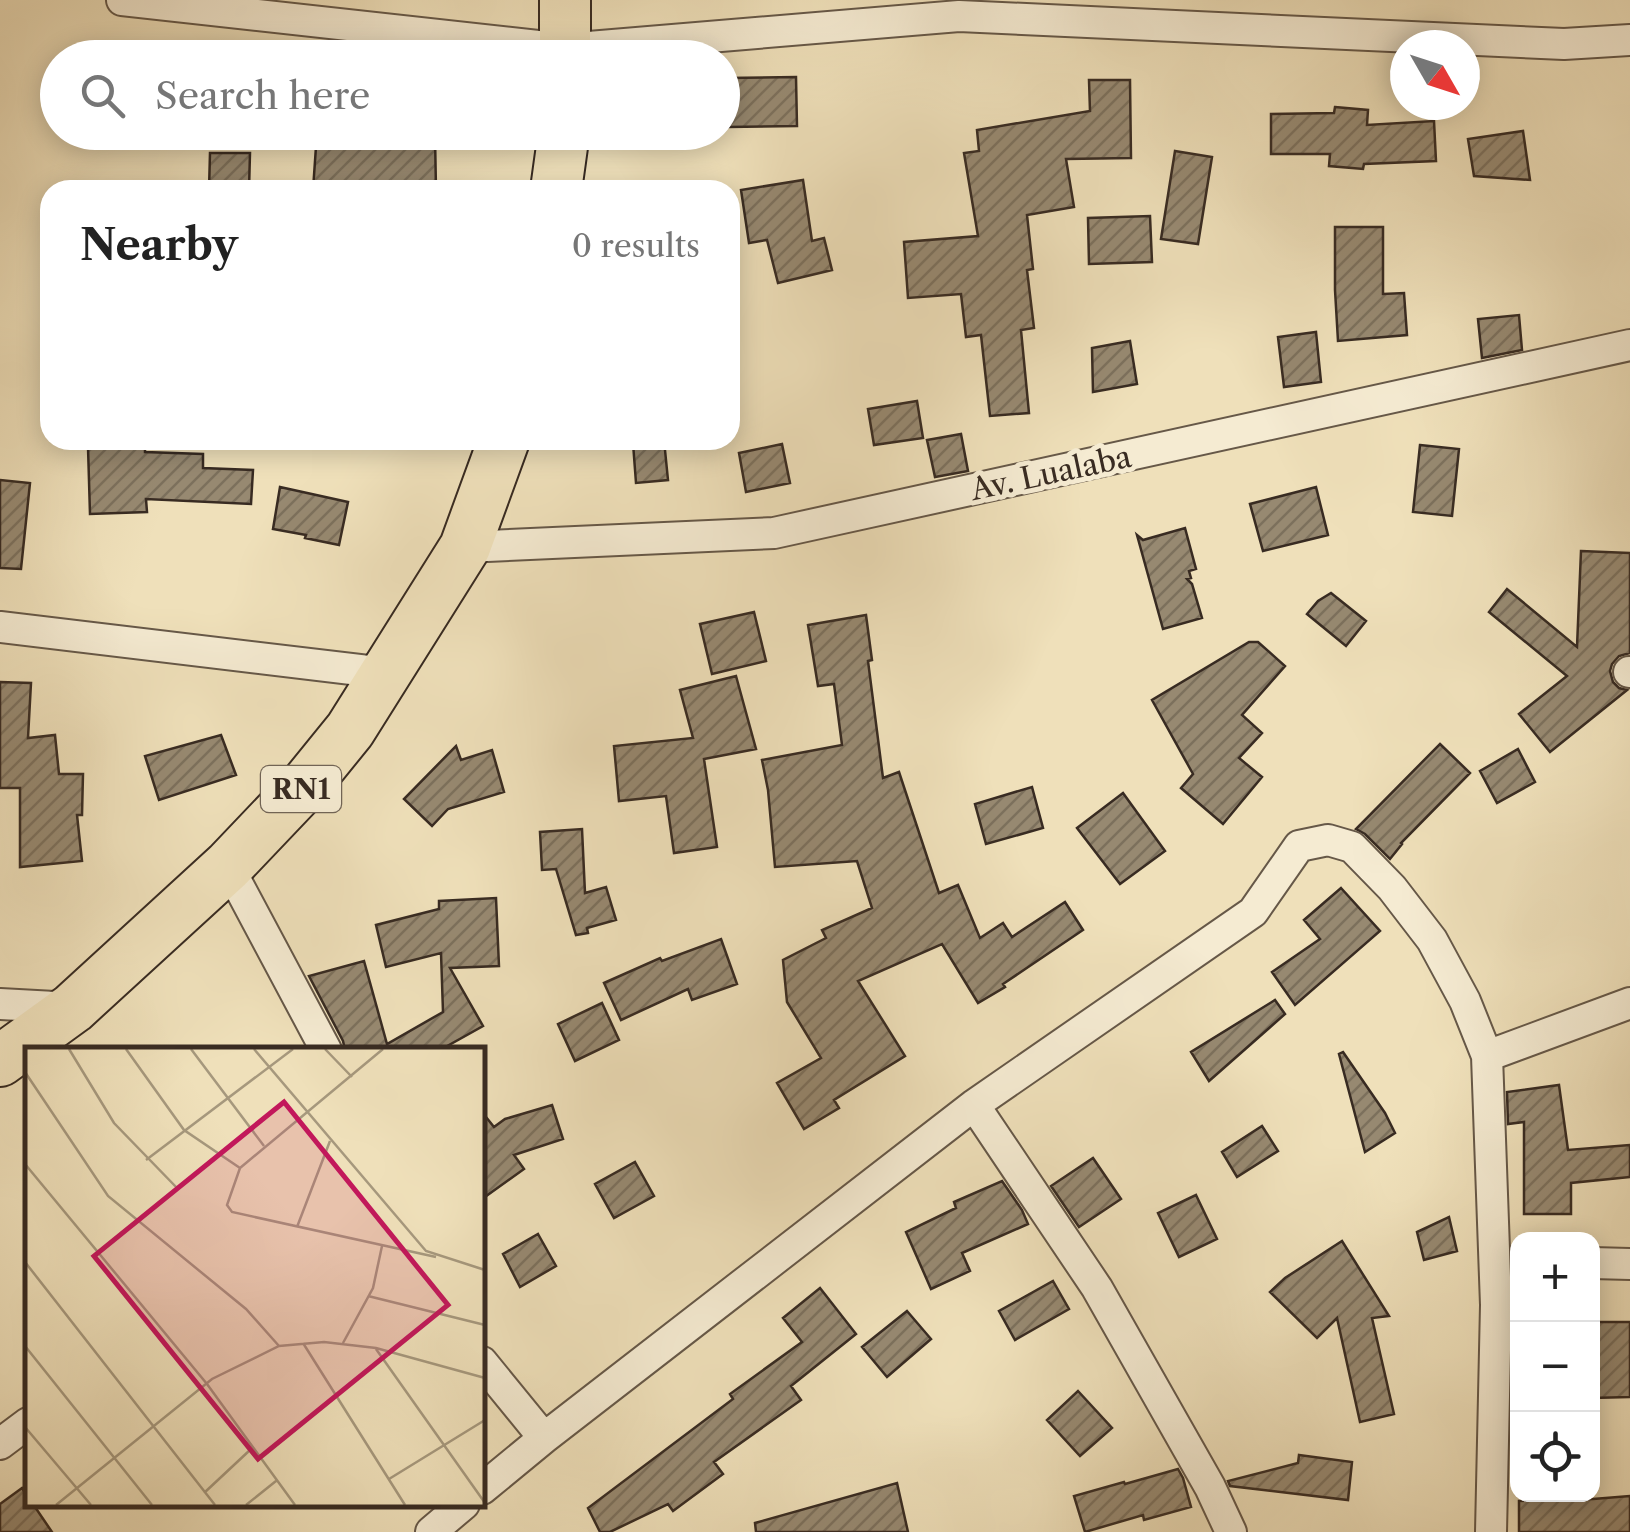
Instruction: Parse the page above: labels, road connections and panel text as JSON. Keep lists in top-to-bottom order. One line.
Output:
{"streets":{"highway":["RN1"],"street":["Av. Lualaba"]},"crossings":[["Av. Lualaba","RN1"]],"north":"bottom right","page":{"search":"Search here","heading":["Nearby","0 results"],"map_buttons":["+","−"]}}
